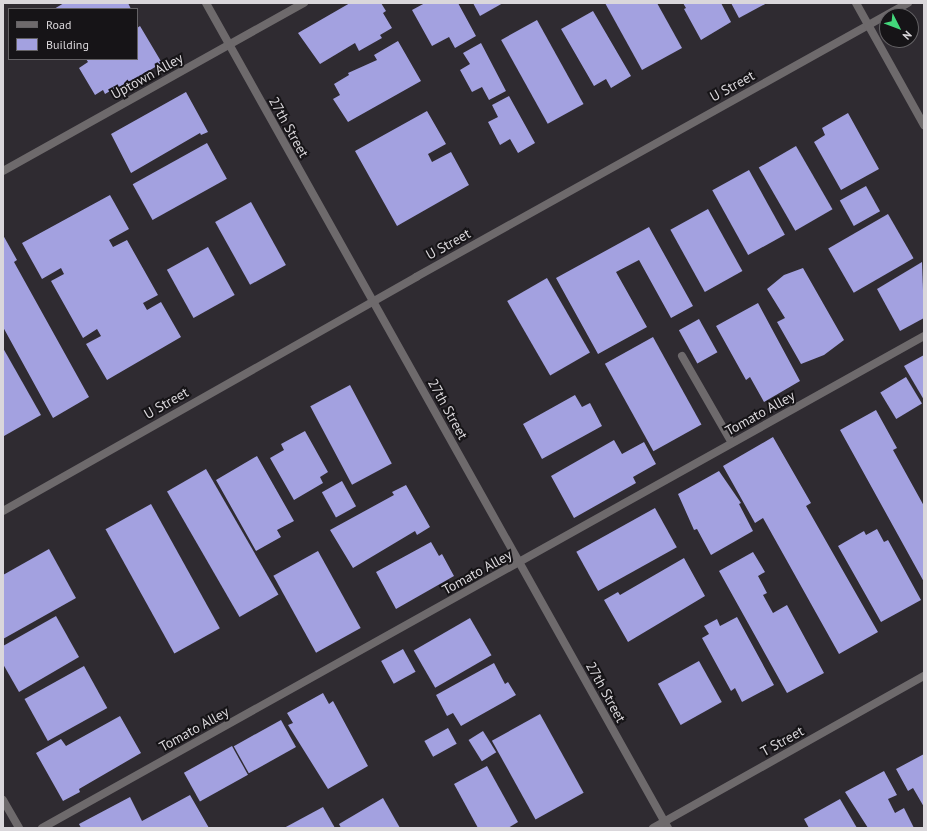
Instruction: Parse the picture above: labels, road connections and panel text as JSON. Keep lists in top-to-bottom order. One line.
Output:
{"streets":{"street":["Uptown Alley","U Street","27th Street","Tomato Alley","T Street"]},"crossings":[["Uptown Alley","27th Street"],["U Street","27th Street"],["27th Street","Tomato Alley"],["27th Street","T Street"]],"legend":["Road","Building"],"north":"bottom right"}
